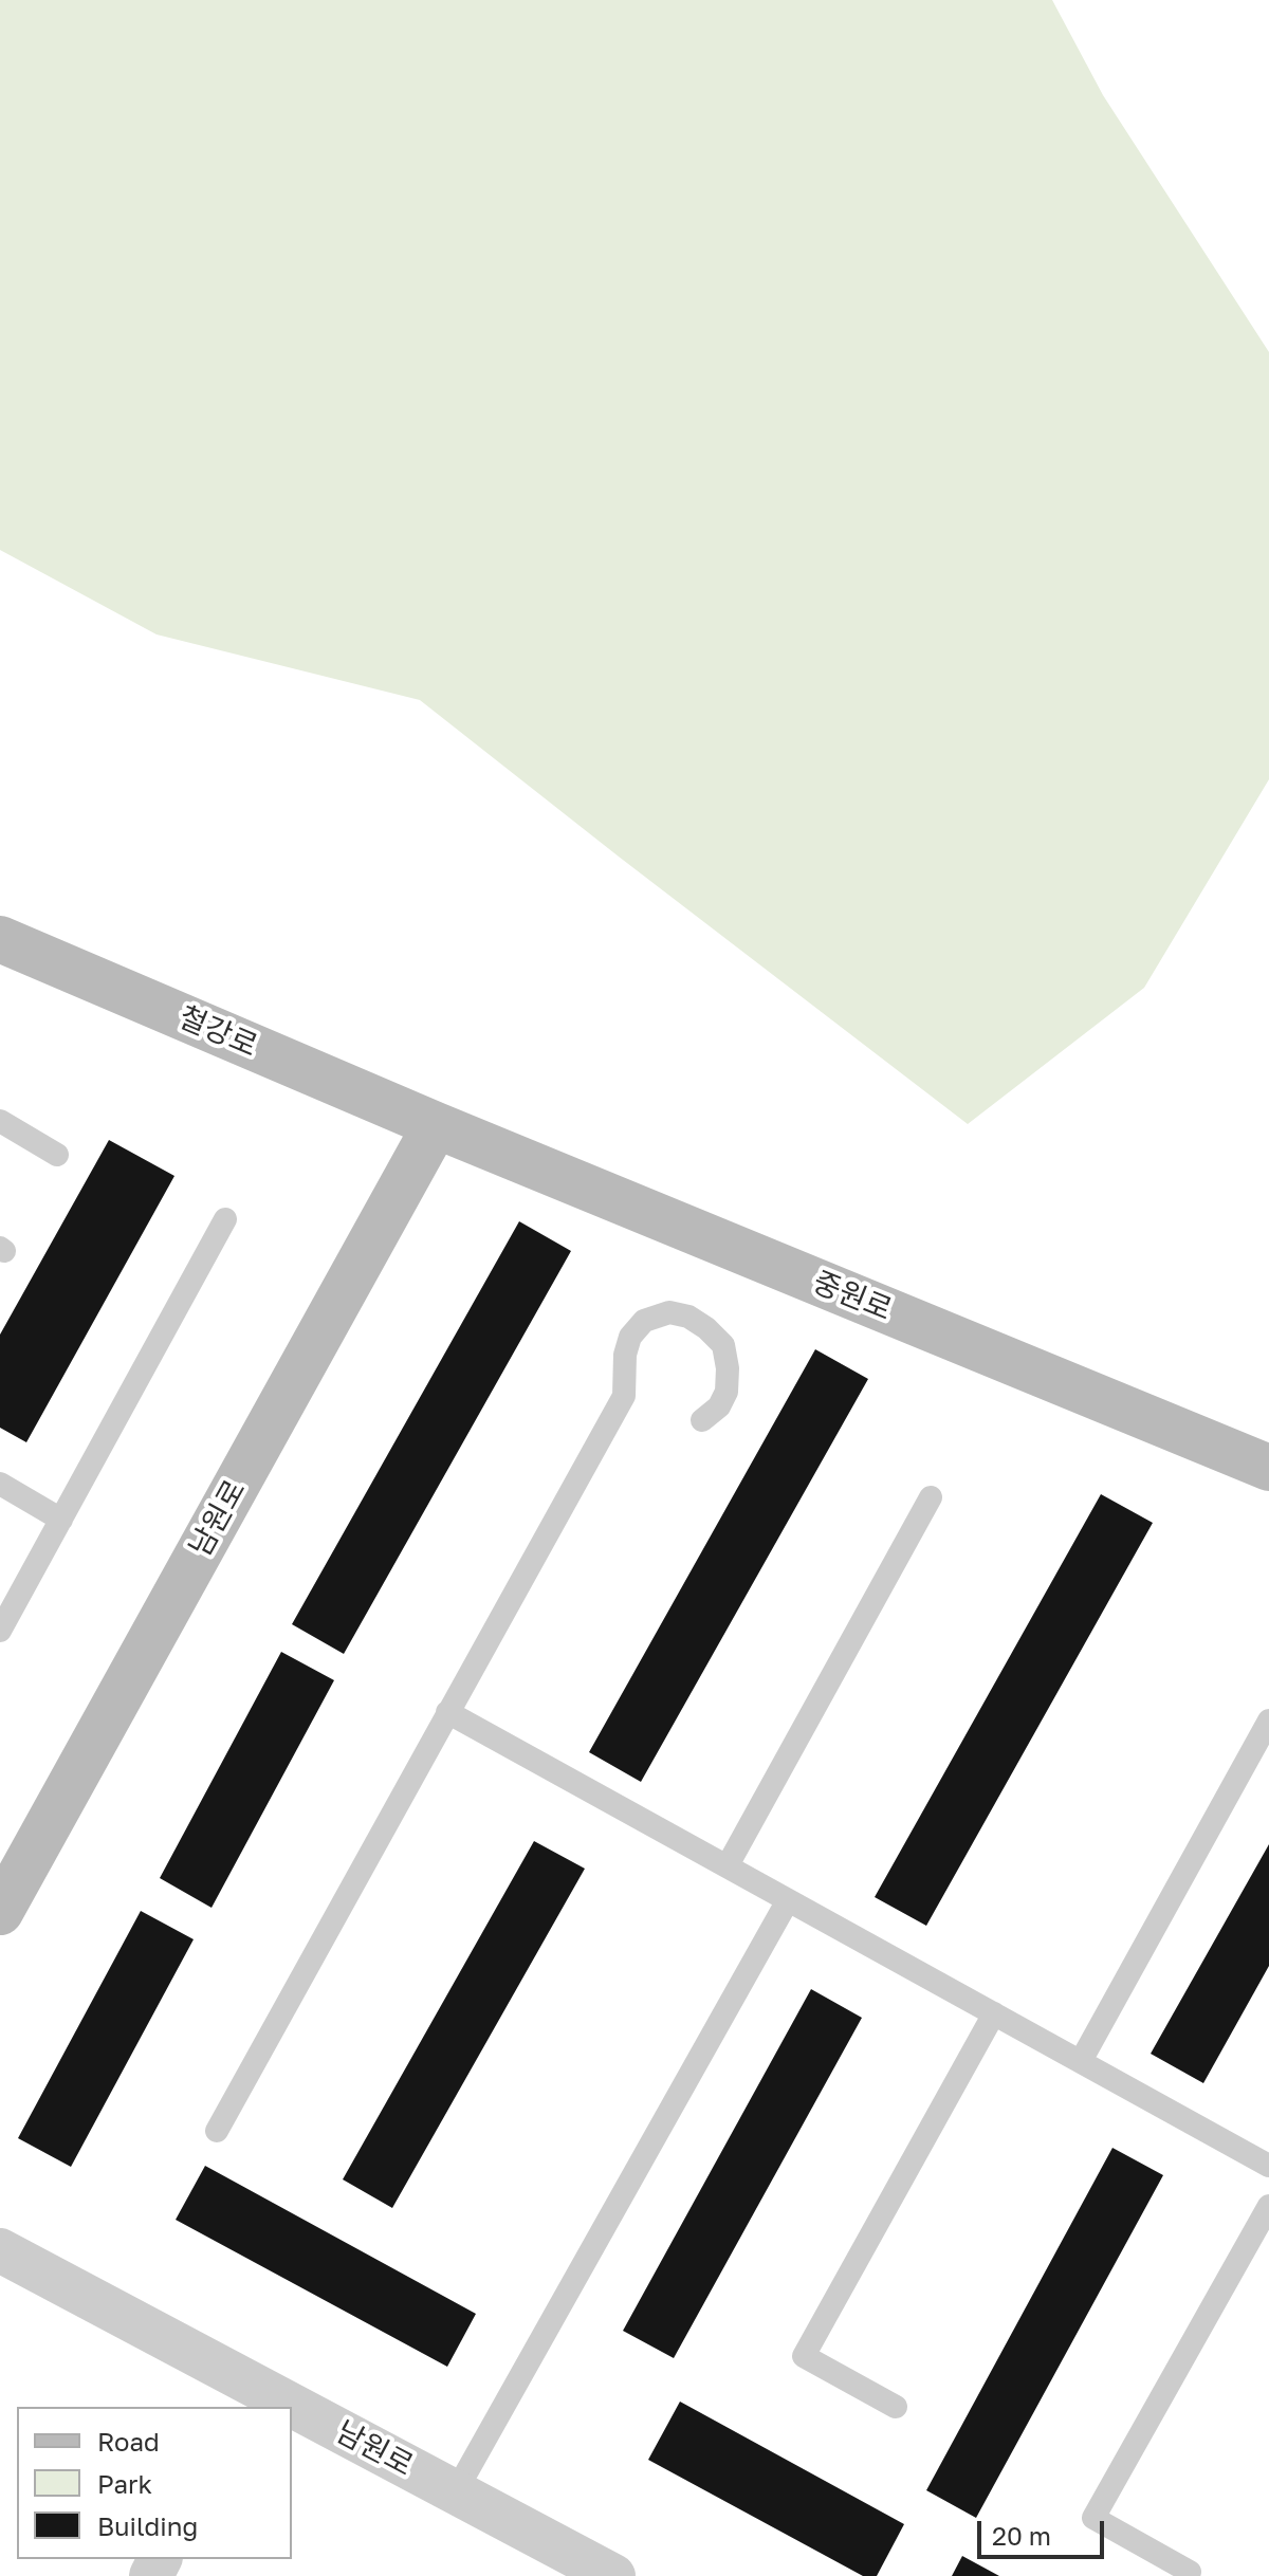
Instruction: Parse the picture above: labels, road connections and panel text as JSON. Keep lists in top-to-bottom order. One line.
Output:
{"streets":{"street":["철강로","중원로","남원로"]},"crossings":[["철강로","중원로"],["철강로","남원로"],["중원로","남원로"]],"legend":["Road","Park","Building"],"scale_bar":"20 m"}
